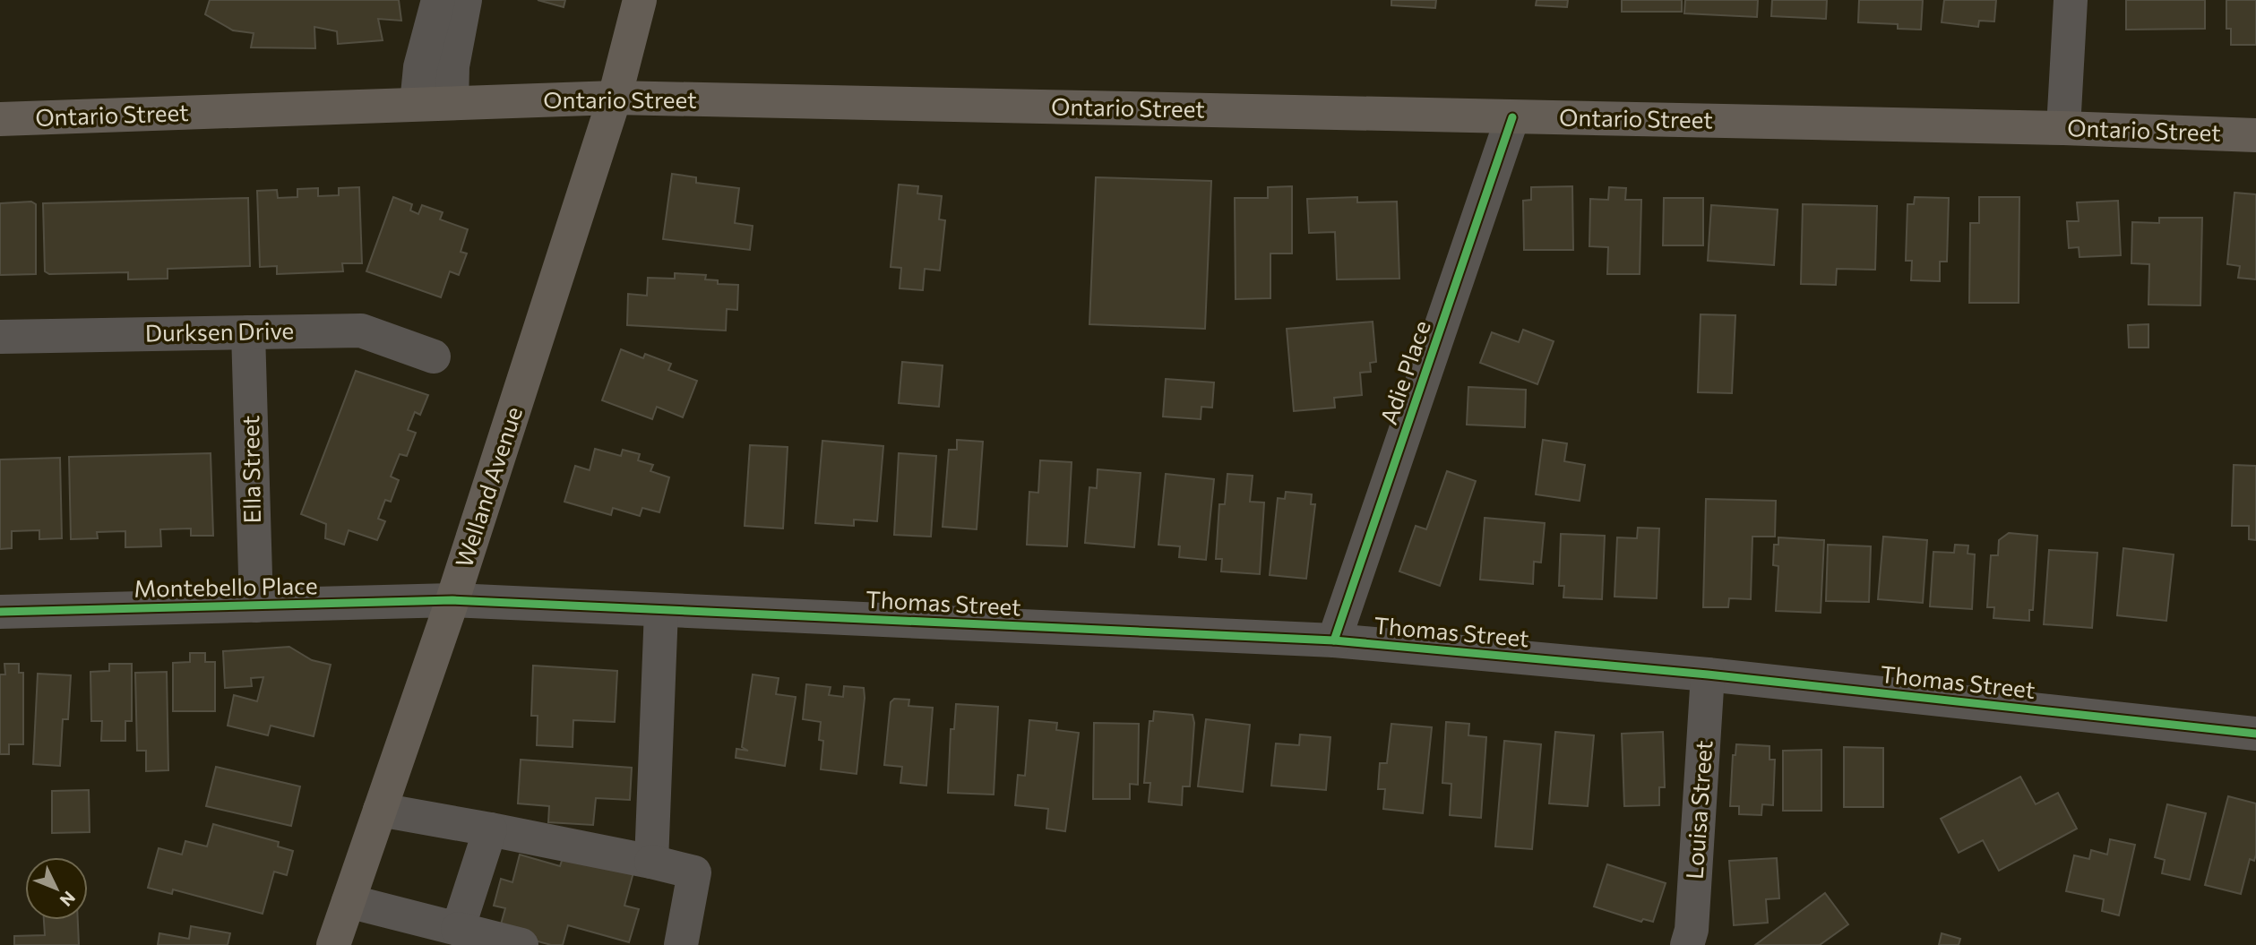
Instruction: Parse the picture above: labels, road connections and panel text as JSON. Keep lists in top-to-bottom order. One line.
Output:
{"streets":{"main road":["Ontario Street","Welland Avenue"],"street":["Durksen Drive","Adie Place","Ella Street","Montebello Place","Thomas Street","Louisa Street"]},"crossings":[["Ontario Street","Adie Place"],["Ontario Street","Welland Avenue"],["Durksen Drive","Ella Street"],["Adie Place","Thomas Street"],["Ella Street","Montebello Place"],["Welland Avenue","Montebello Place"],["Welland Avenue","Thomas Street"],["Montebello Place","Thomas Street"],["Thomas Street","Louisa Street"]],"north":"bottom right"}
